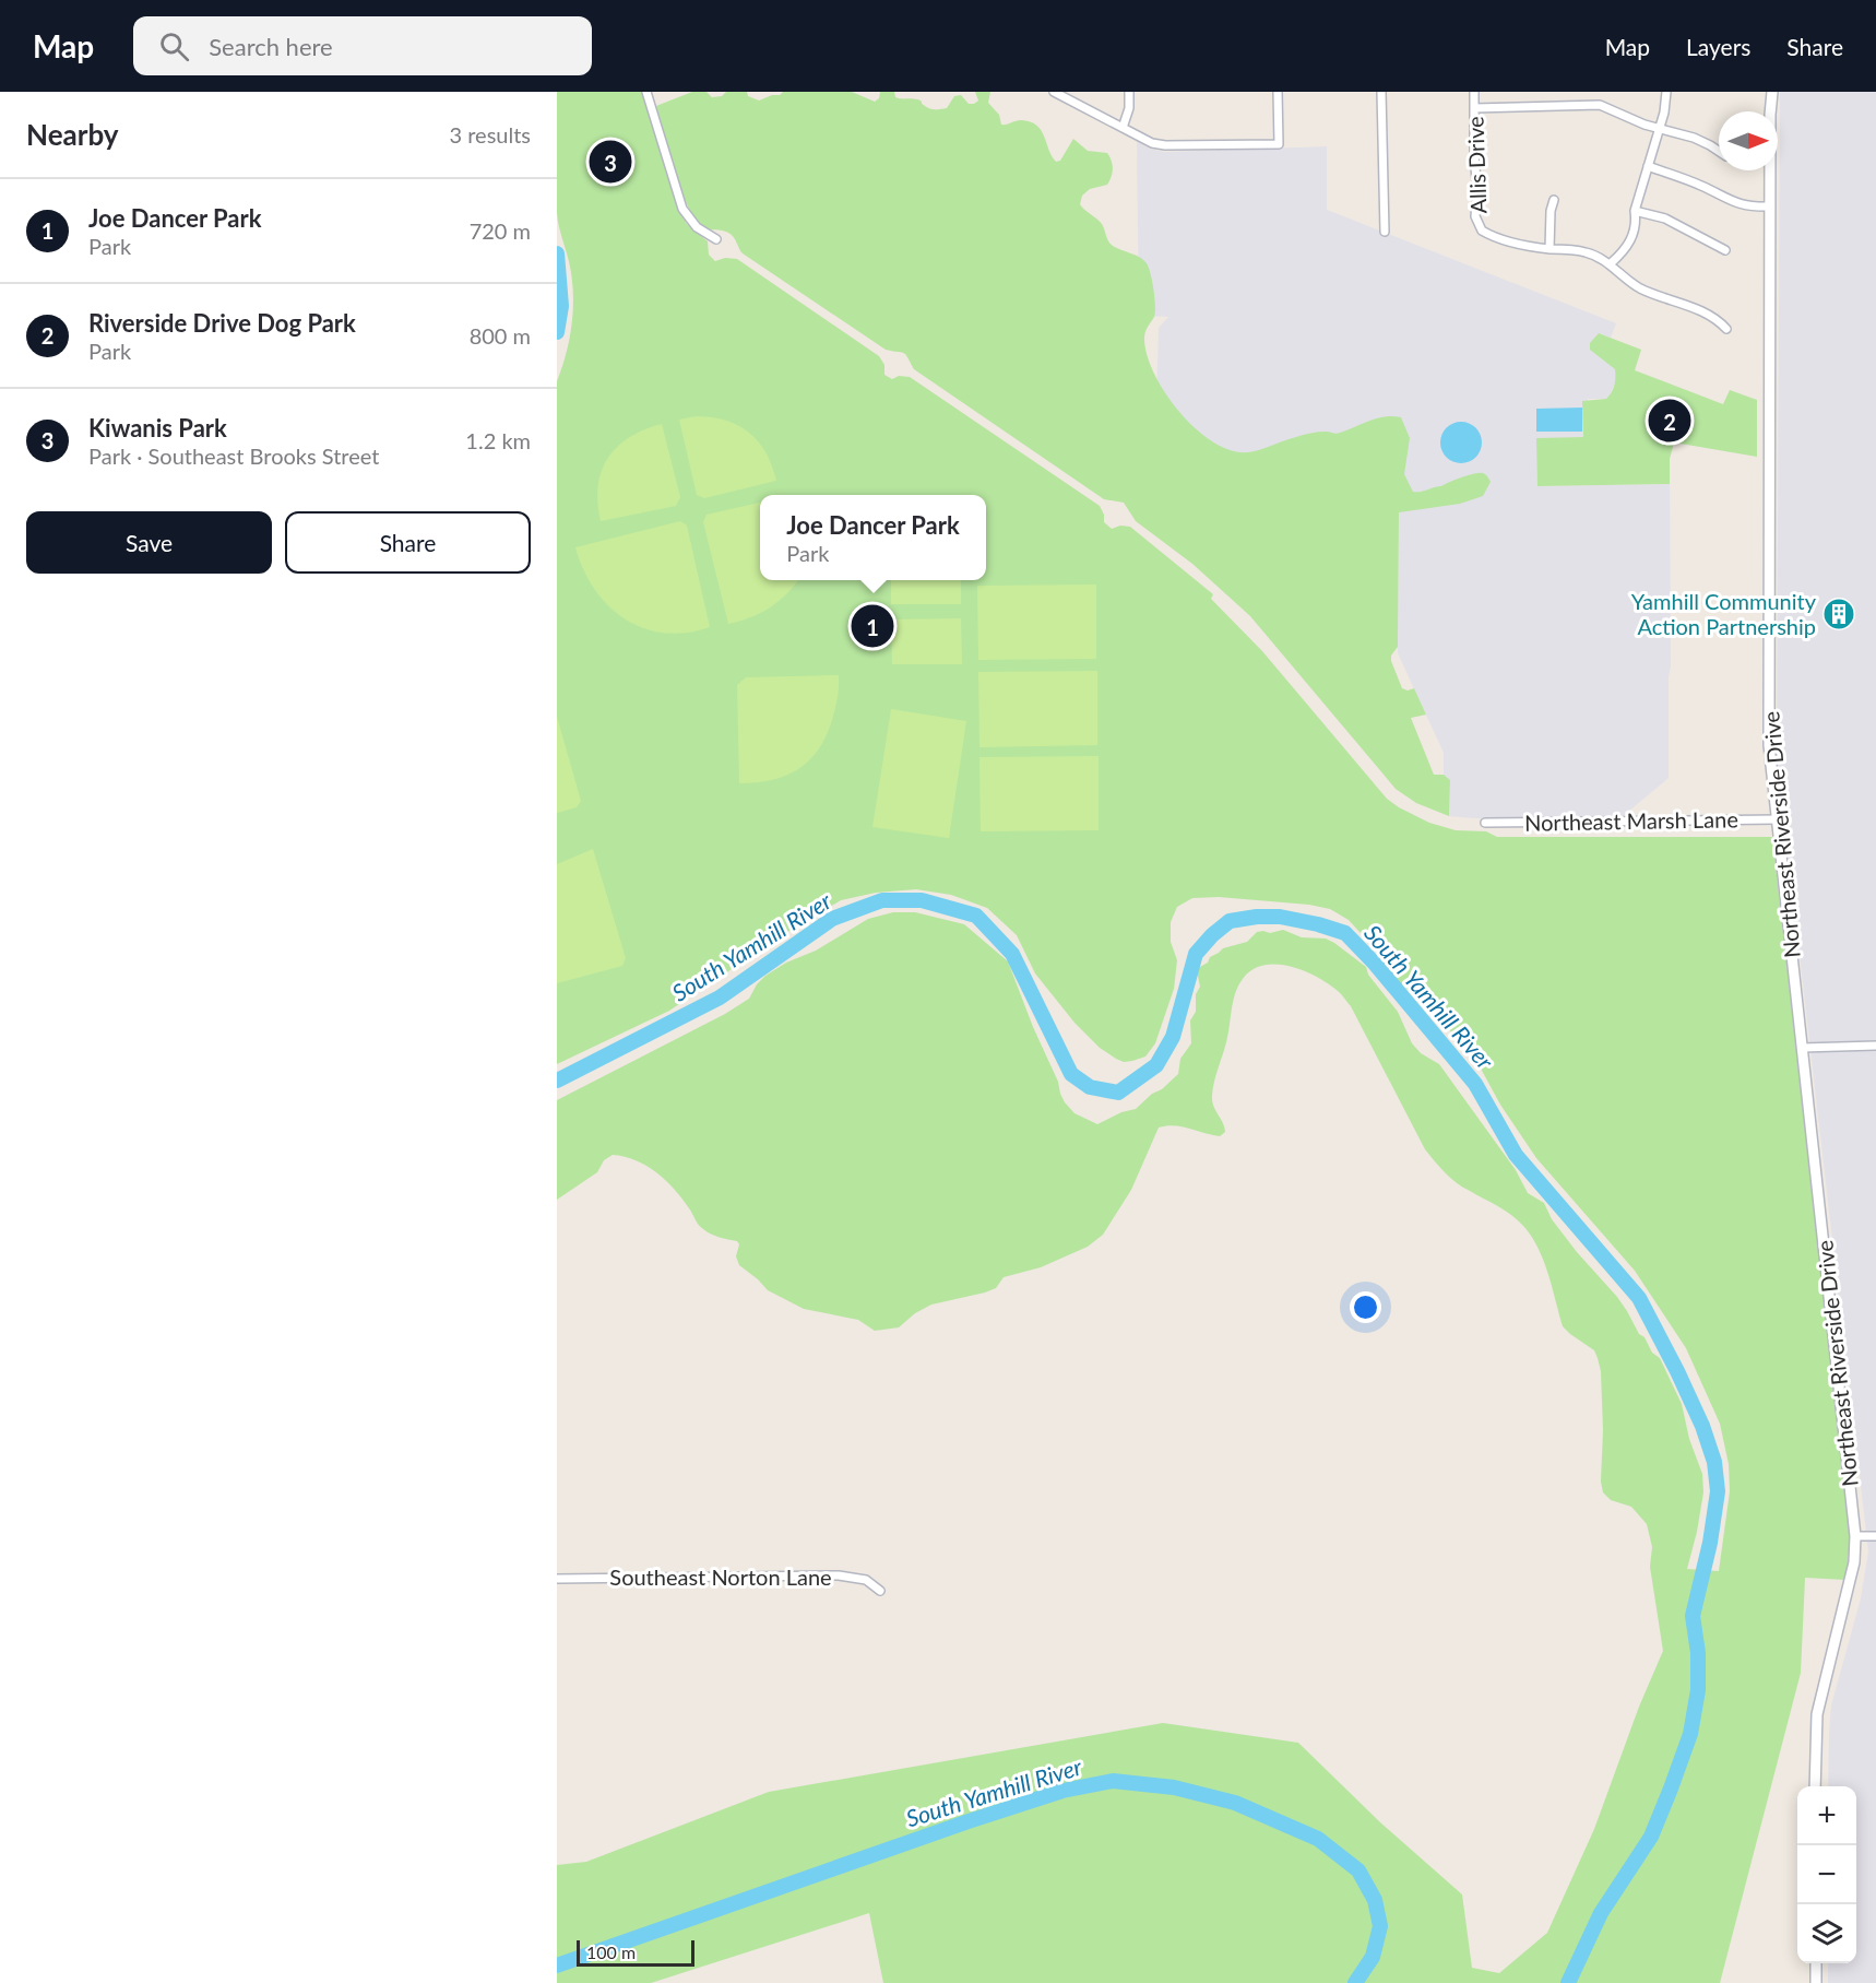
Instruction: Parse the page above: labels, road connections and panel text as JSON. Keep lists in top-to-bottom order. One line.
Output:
{"streets":{"street":["Allis Drive","Northeast Marsh Lane","Northeast Riverside Drive","Southeast Norton Lane"]},"crossings":[["Northeast Marsh Lane","Northeast Riverside Drive"]],"water":["South Yamhill River"],"places":{"building":["Yamhill Community Action Partnership"]},"scale_bar":"100 m","north":"right","page":{"header":"Map","search":"Search here","nav":["Map","Layers","Share"],"heading":["Nearby","3 results"],"pins":["3","2","1"],"list":[{"mark":"1","name":"Joe Dancer Park","note":"Park","value":"720 m"},{"mark":"2","name":"Riverside Drive Dog Park","note":"Park","value":"800 m"},{"mark":"3","name":"Kiwanis Park","note":"Park · Southeast Brooks Street","value":"1.2 km"}],"buttons":["Save","Share"],"popup":["Joe Dancer Park","Park"],"map_buttons":["+","−"],"scale":"100 m"}}
